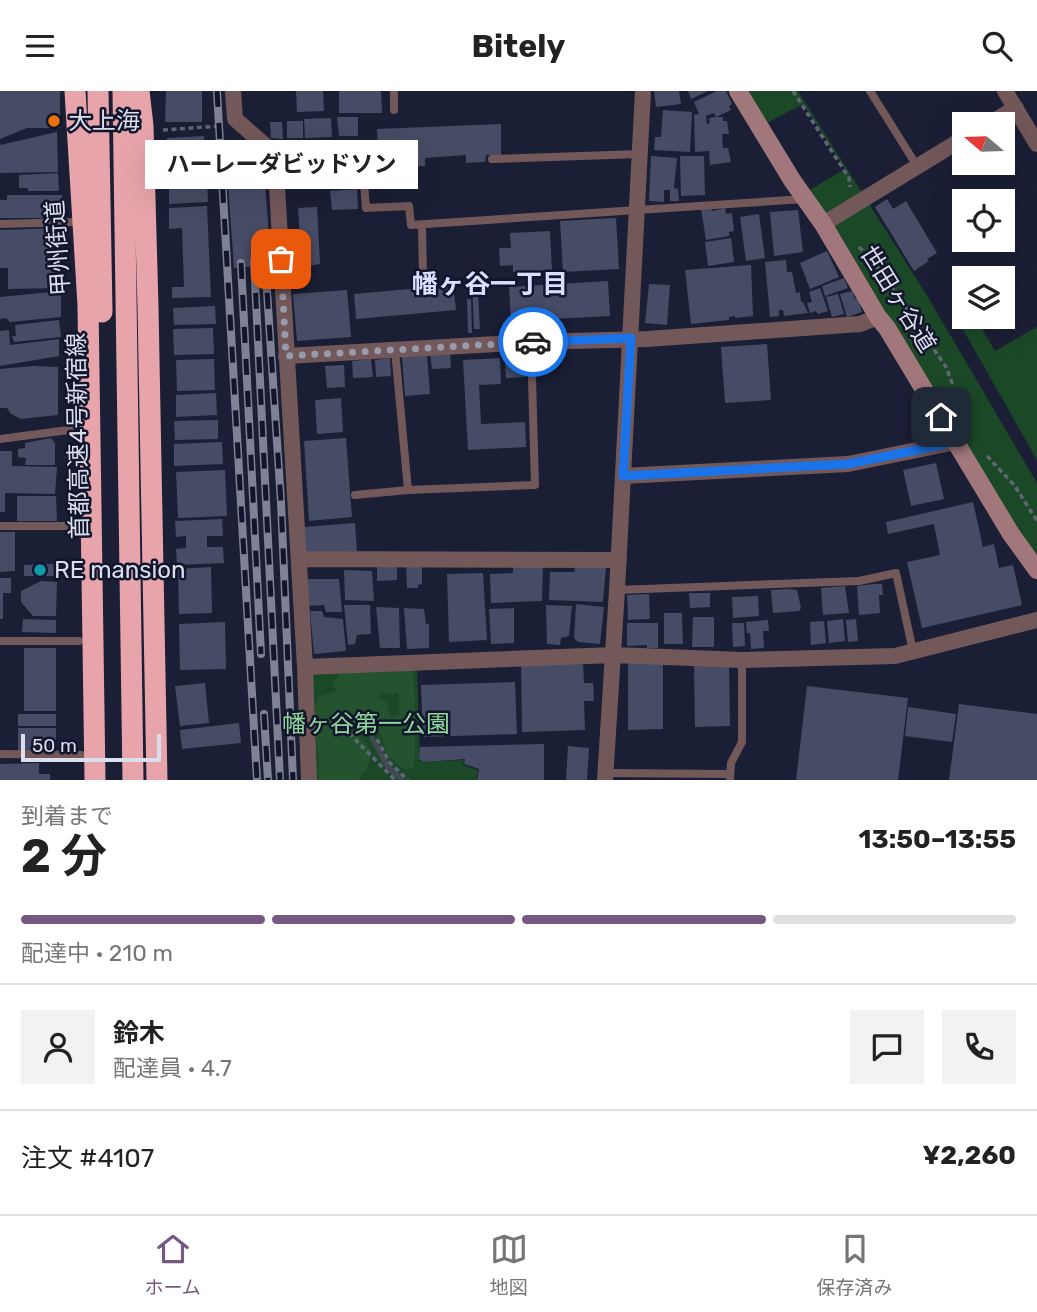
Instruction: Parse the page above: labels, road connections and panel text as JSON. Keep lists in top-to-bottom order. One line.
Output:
{"streets":{"highway":["甲州街道","首都高速4号新宿線"],"street":["世田ヶ谷道"]},"districts":["幡ヶ谷一丁目"],"parks":["幡ヶ谷第一公園"],"places":["大上海","ハーレーダビッドソン","RE mansion"],"scale_bar":"50 m","north":"left","page":{"header":"Bitely","bubble":"ハーレーダビッドソン","scale":"50 m","heading":["2 分","到着まで","13:50–13:55"],"panel":["鈴木","配達員 · 4.7","注文 #4107","¥2,260"],"bar":"配達中 · 210 m","tabs":["ホーム","地図","保存済み"]}}
